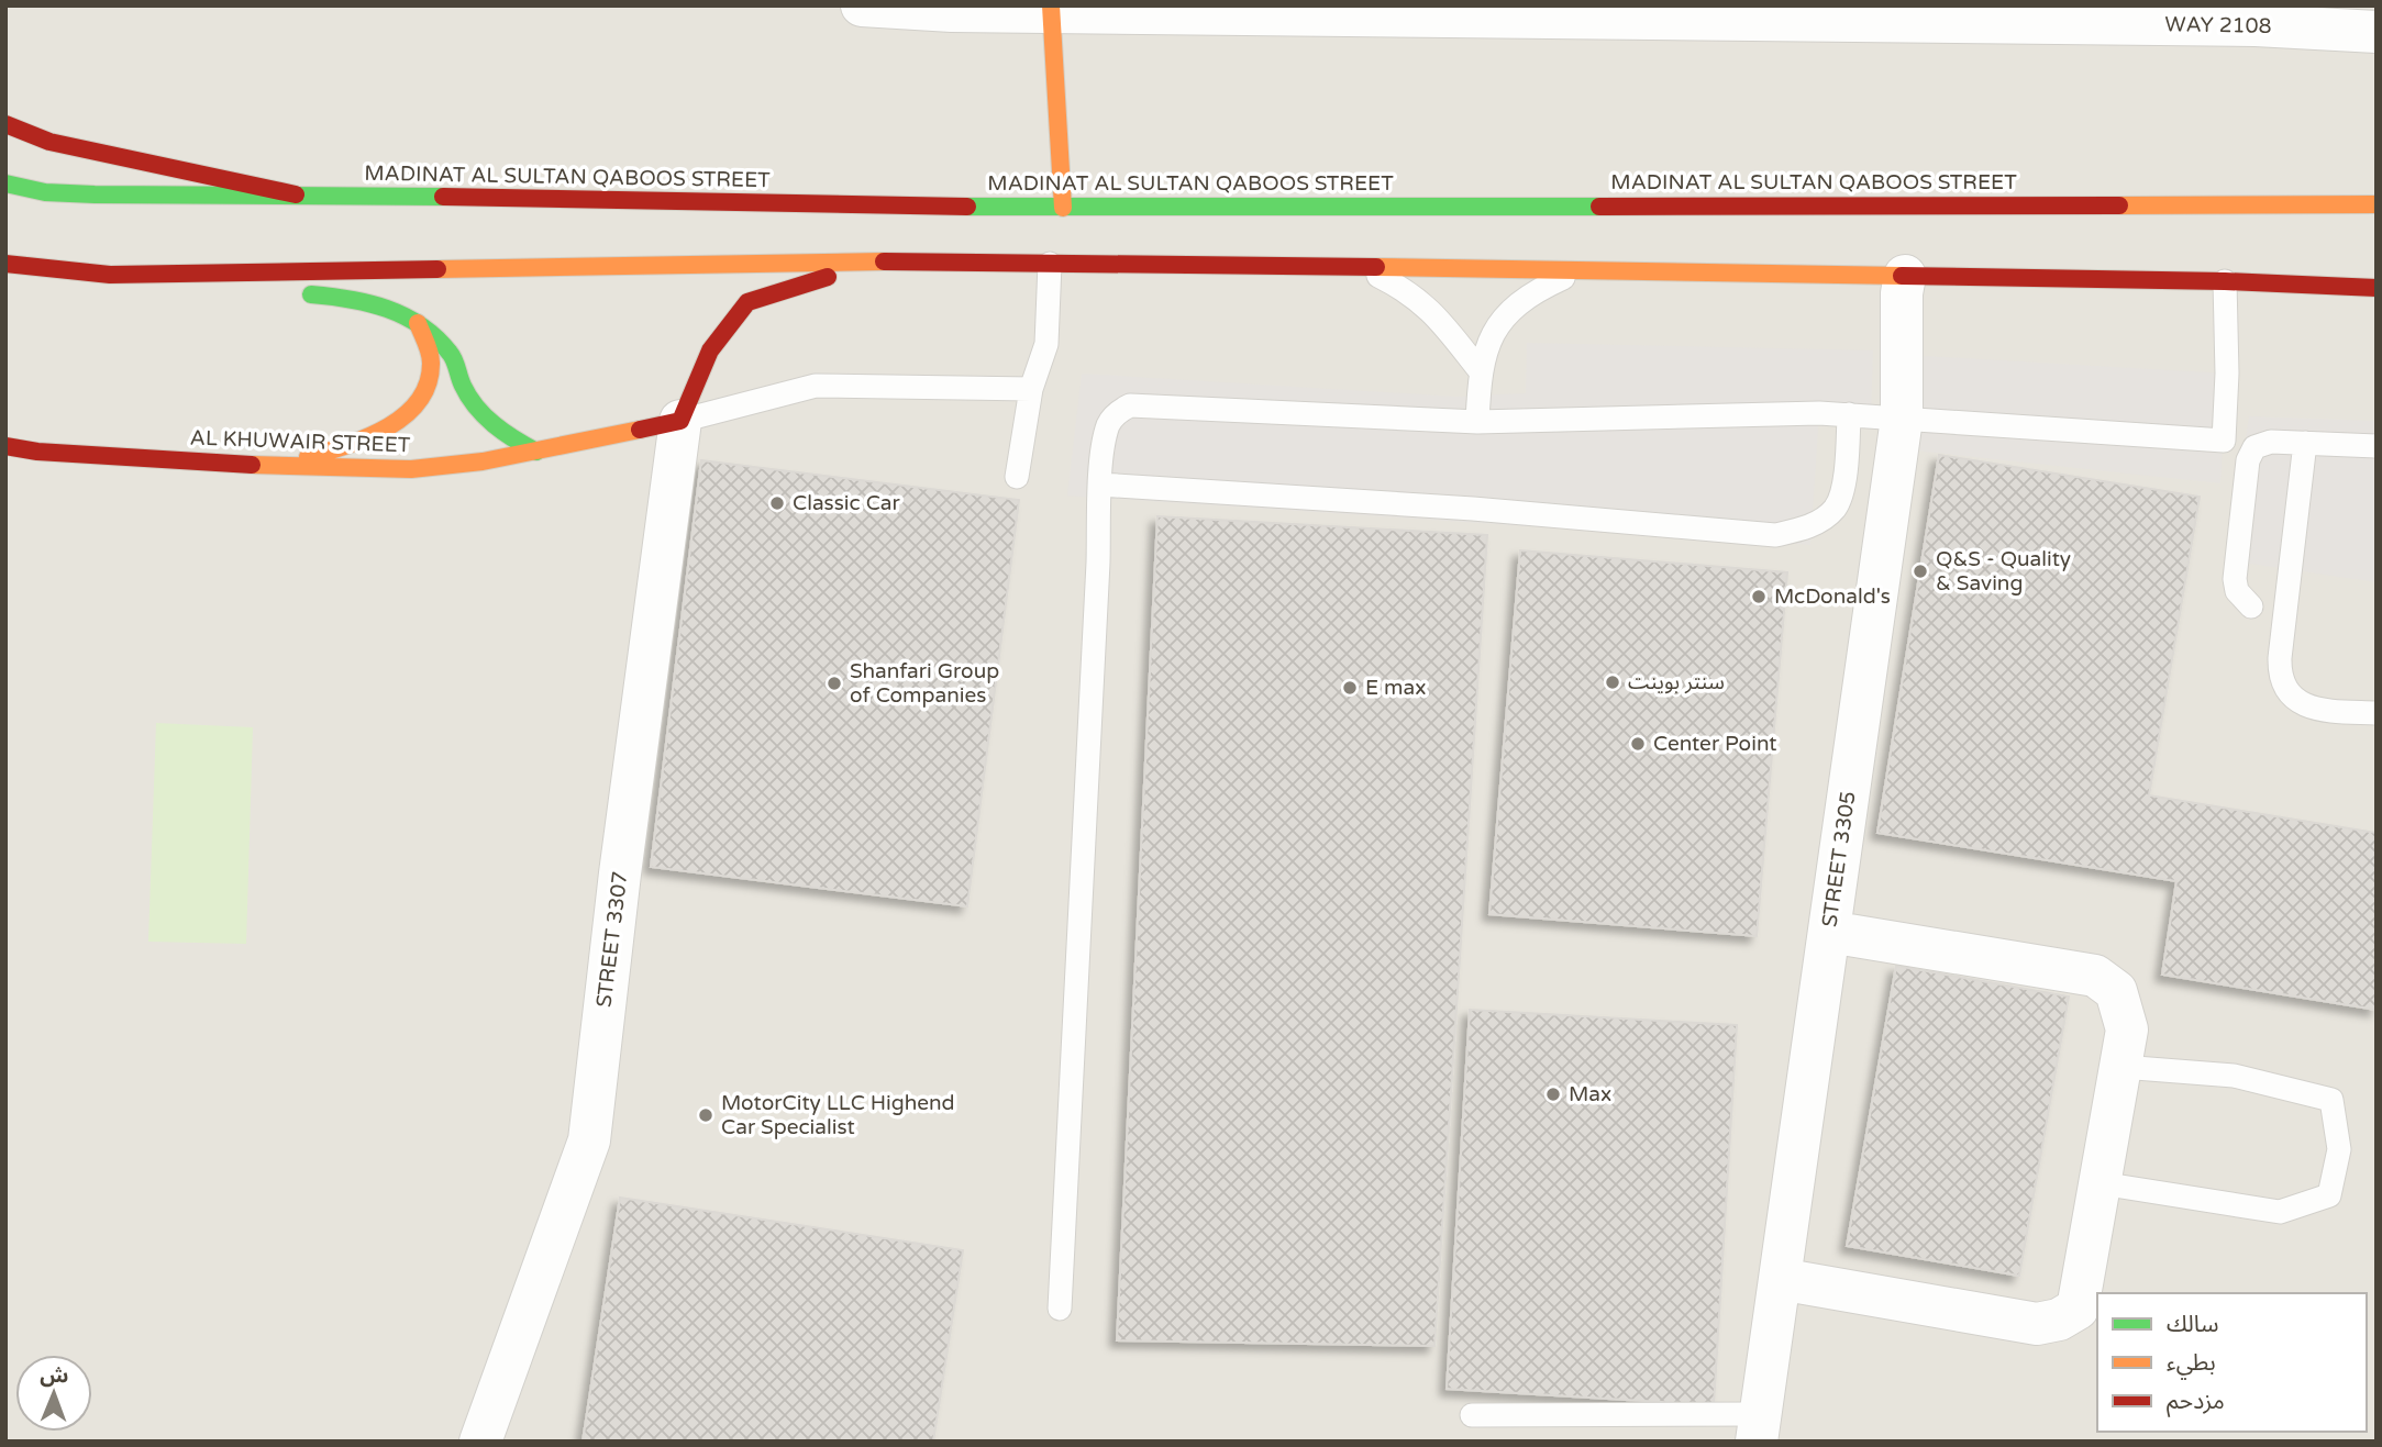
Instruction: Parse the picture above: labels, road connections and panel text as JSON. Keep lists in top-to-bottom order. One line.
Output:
{"streets":{"main road":["MADINAT AL SULTAN QABOOS STREET","AL KHUWAIR STREET"],"street":["WAY 2108","STREET 3305","STREET 3307"]},"crossings":[["AL KHUWAIR STREET","STREET 3307"]],"places":["Classic Car","Q&S - Quality & Saving","McDonald's","سنتر بوينت","Shanfari Group of Companies","E max","Center Point","Max","MotorCity LLC Highend Car Specialist"],"legend":["سالك","بطيء","مزدحم"],"north":"top"}
